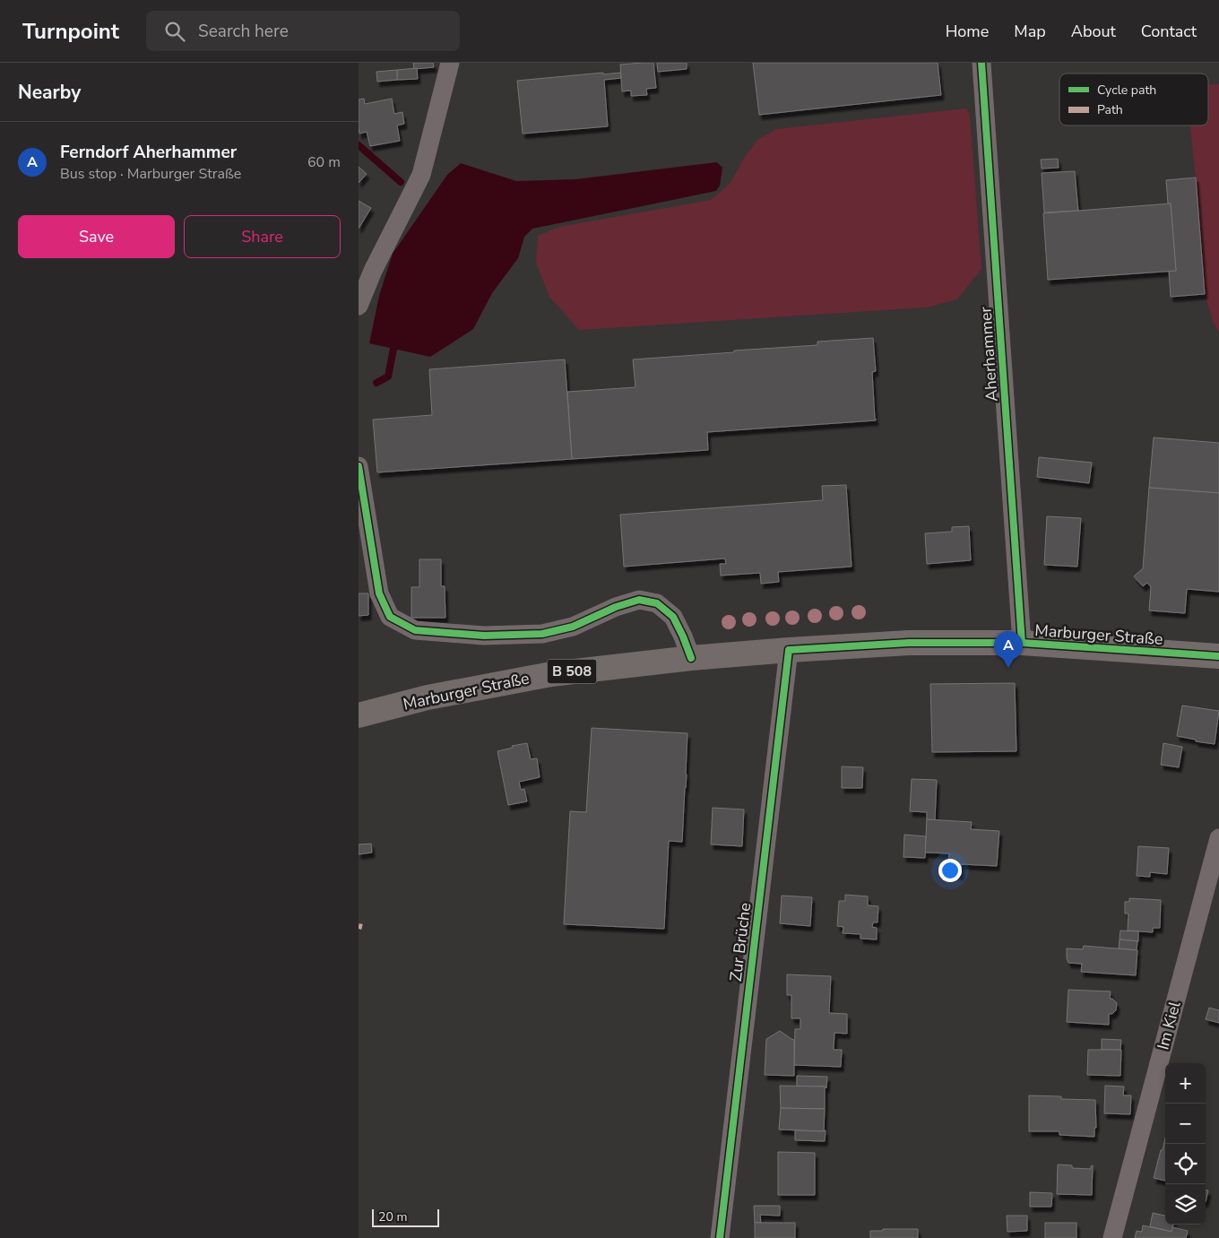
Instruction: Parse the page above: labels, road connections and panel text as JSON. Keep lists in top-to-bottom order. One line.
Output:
{"streets":{"main road":["Marburger Straße","B 508"],"street":["Aherhammer","Zur Brüche","Im Kiel"]},"crossings":[["Aherhammer","Marburger Straße"],["Marburger Straße","Zur Brüche"]],"legend":["Cycle path","Path"],"scale_bar":"20 m","page":{"header":"Turnpoint","search":"Search here","nav":["Home","Map","About","Contact"],"heading":"Nearby","list":[{"mark":"A","name":"Ferndorf Aherhammer","note":"Bus stop · Marburger Straße","value":"60 m"}],"buttons":["Save","Share"],"pins":"A","map_buttons":["+","−"],"scale":"20 m"}}
